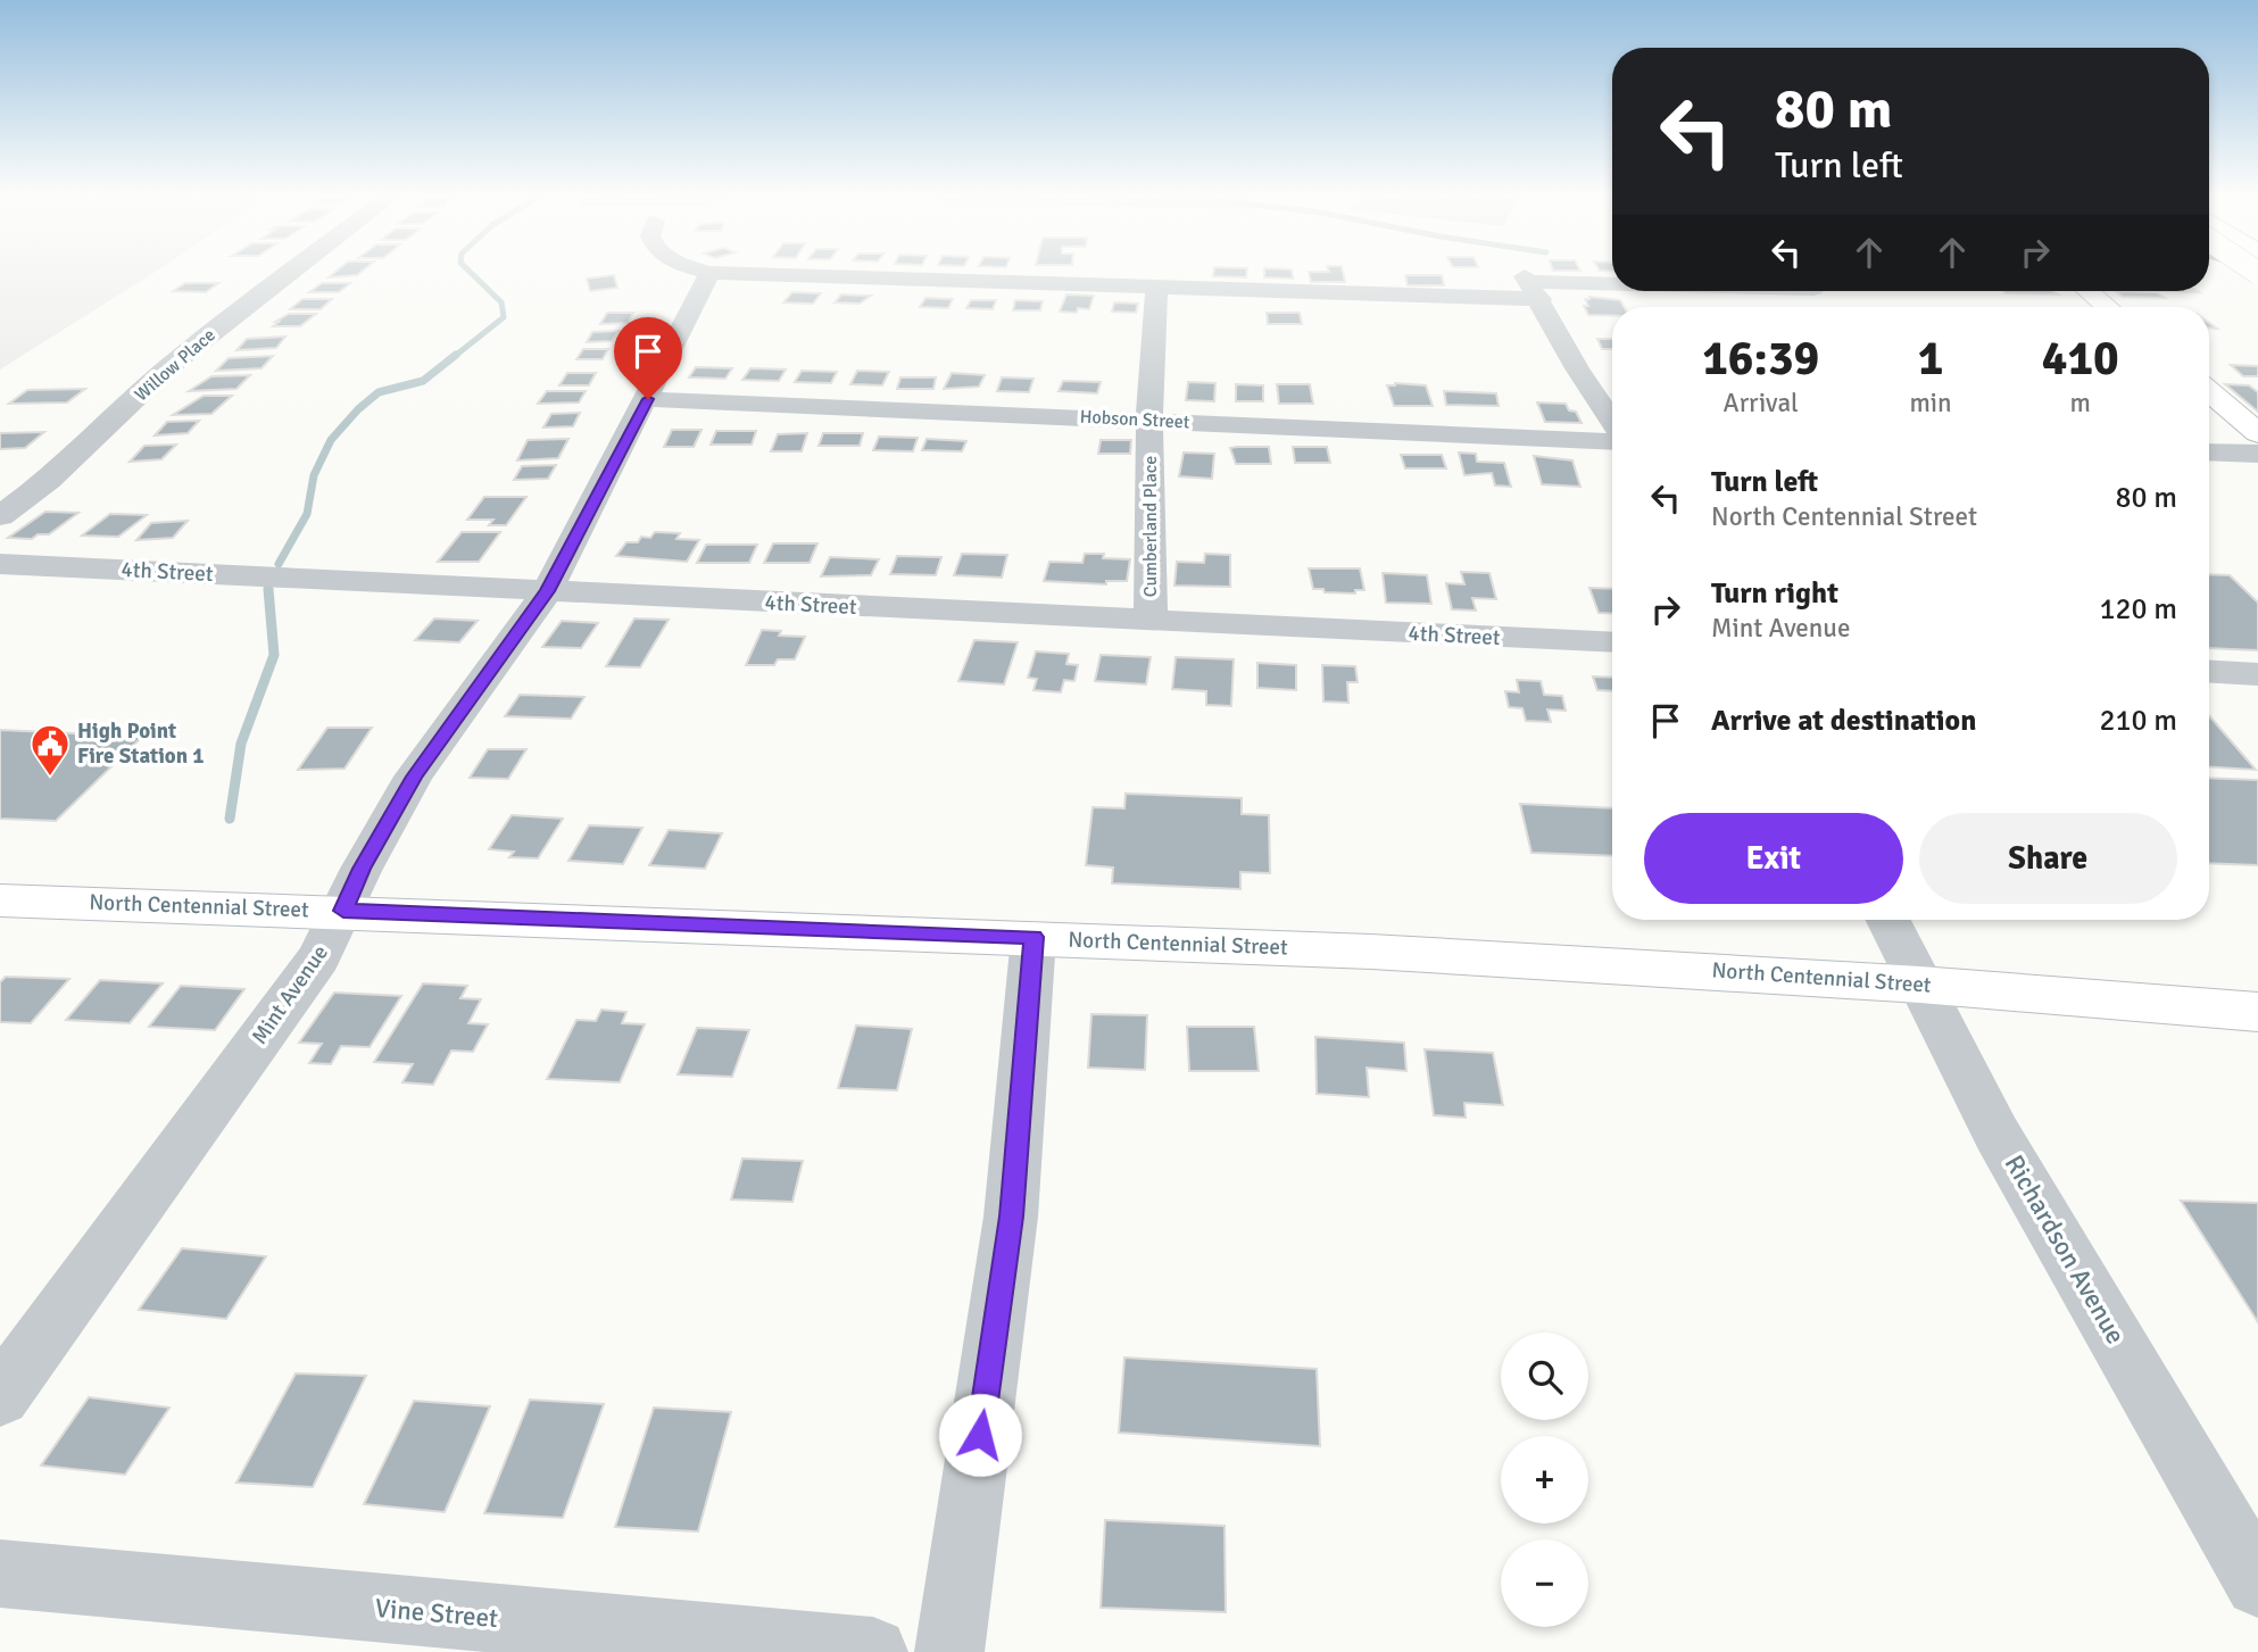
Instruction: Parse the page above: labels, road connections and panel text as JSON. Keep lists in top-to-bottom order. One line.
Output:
{"streets":{"main road":["North Centennial Street"],"street":["Willow Place","Hobson Street","Cumberland Place","4th Street","Mint Avenue","Richardson Avenue","Vine Street"]},"crossings":[["Hobson Street","Cumberland Place"],["Hobson Street","Mint Avenue"],["Cumberland Place","4th Street"],["4th Street","Mint Avenue"],["North Centennial Street","Mint Avenue"],["North Centennial Street","Richardson Avenue"]],"places":{"public building":["High Point Fire Station 1"]},"page":{"turn":["80 m","Turn left"],"eta":["16:39","Arrival","1","min","410","m"],"list":[{"name":"Turn left","note":"North Centennial Street","value":"80 m"},{"name":"Turn right","note":"Mint Avenue","value":"120 m"},{"name":"Arrive at destination","value":"210 m"}],"buttons":["Exit","Share"],"map_buttons":["+","−"]}}
